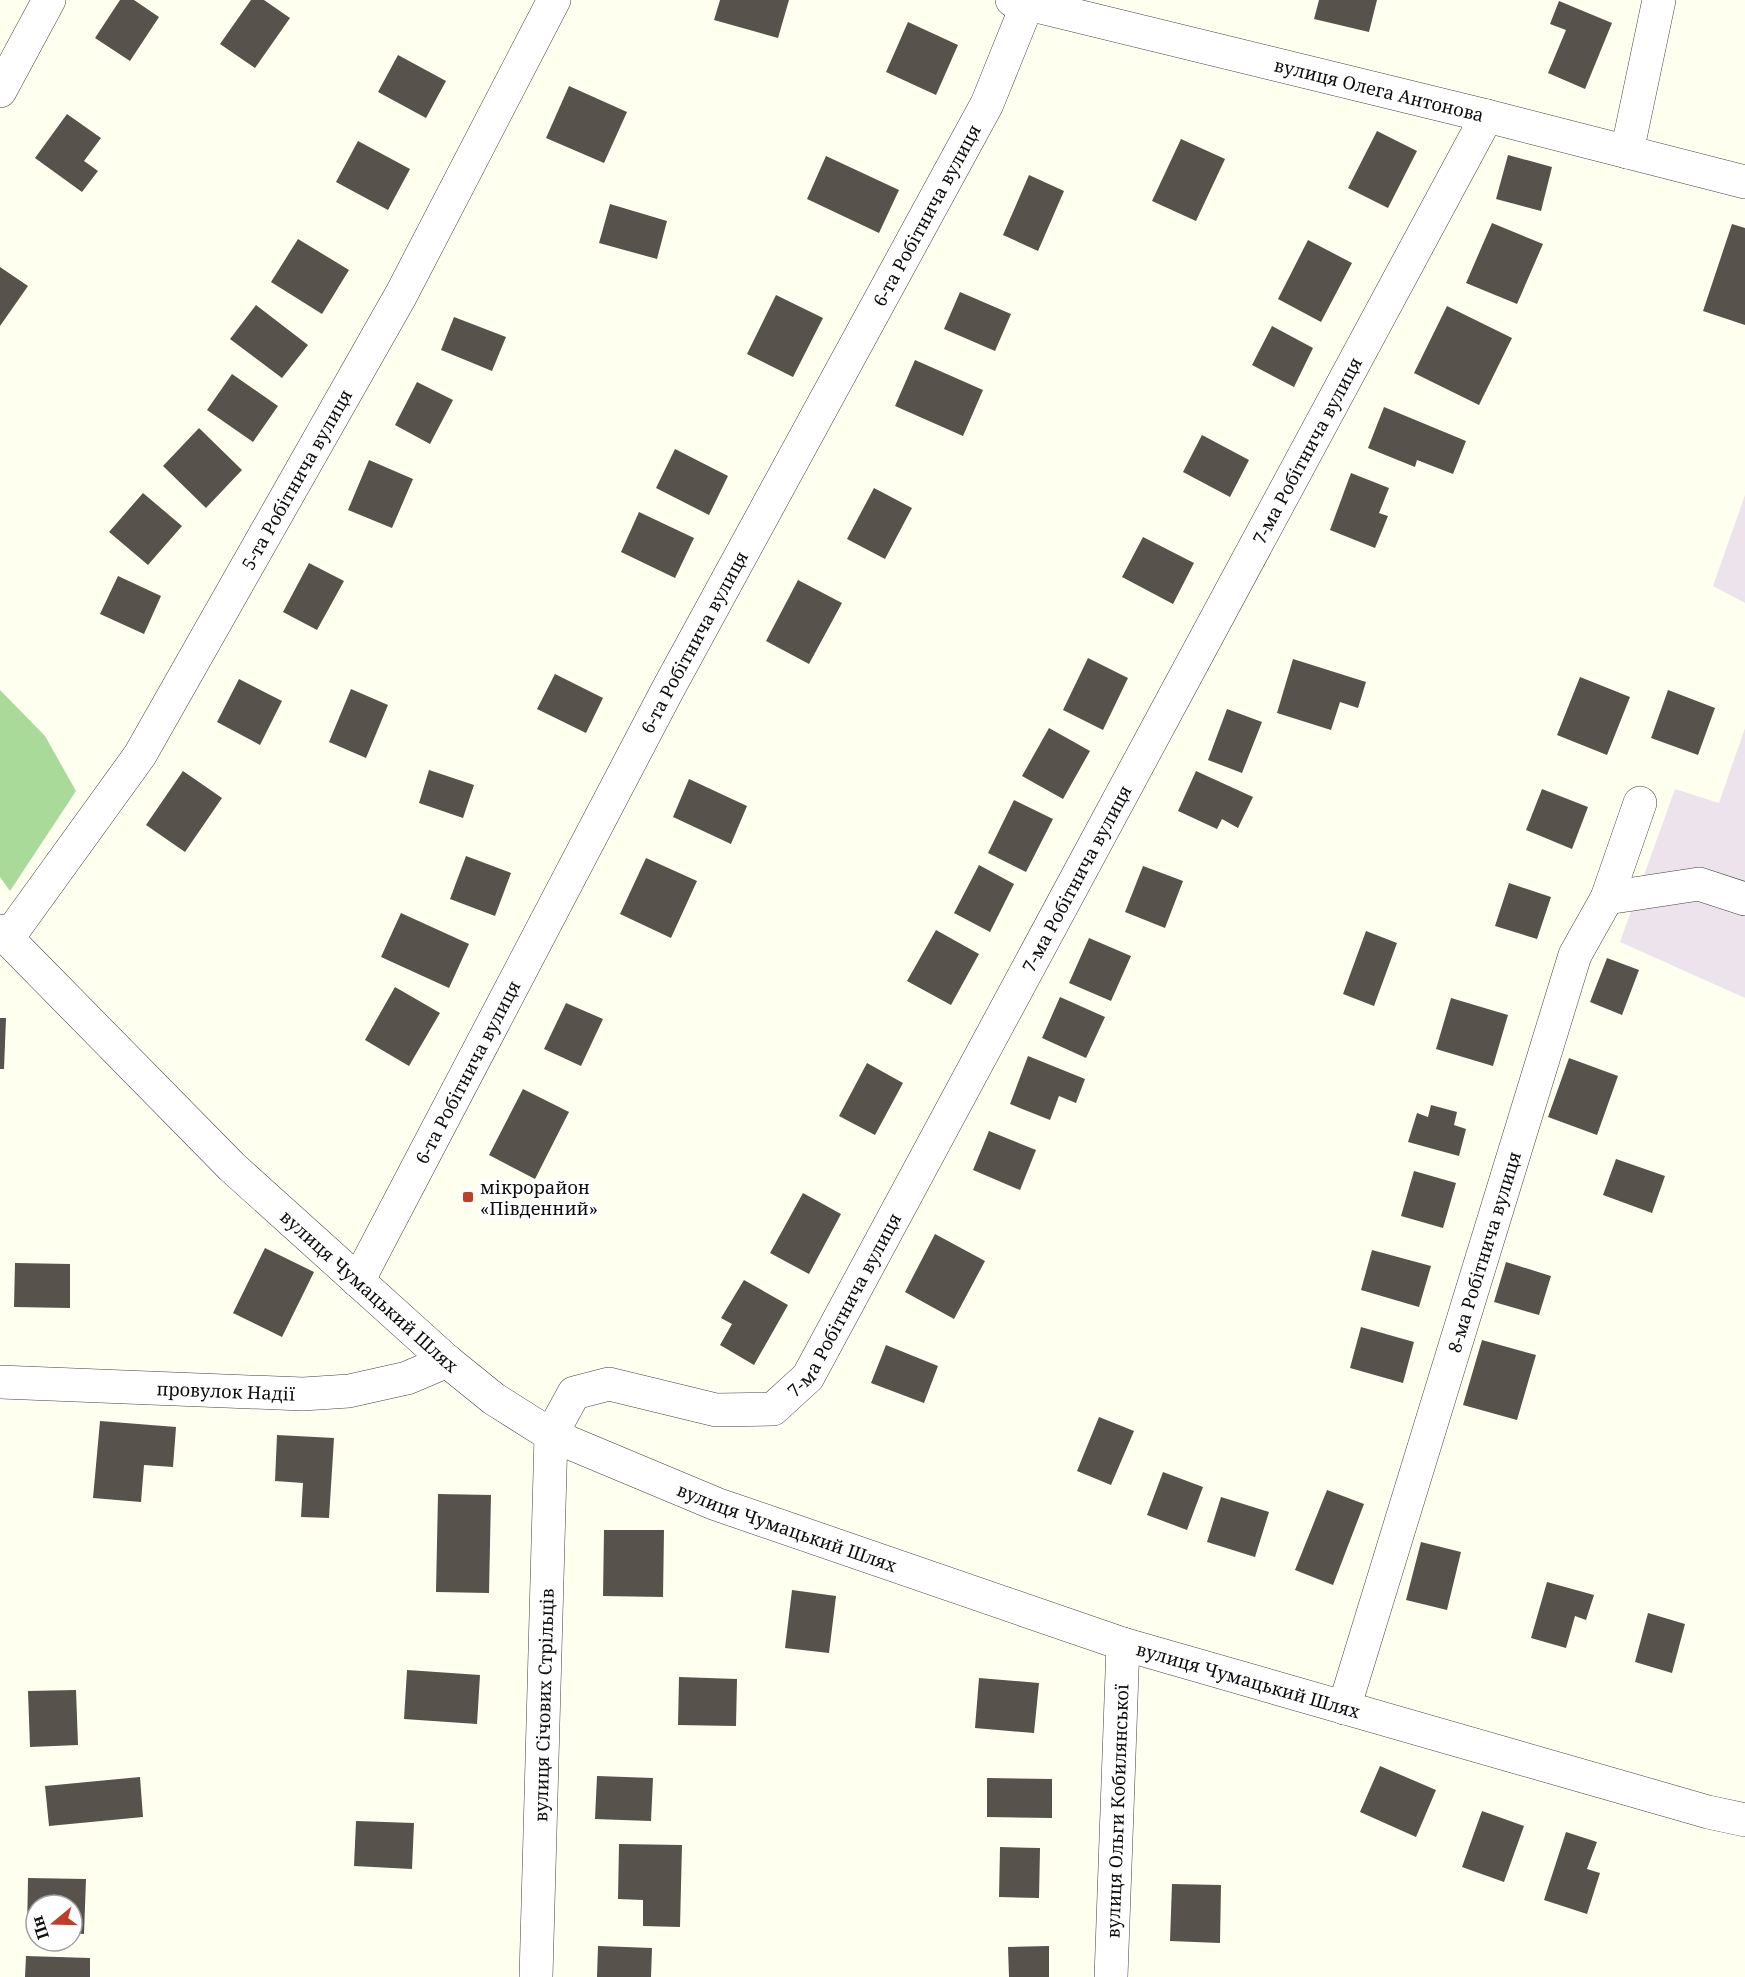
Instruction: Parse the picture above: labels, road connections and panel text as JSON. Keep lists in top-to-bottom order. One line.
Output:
{"streets":{"street":["вулиця Олега Антонова","6-та Робітнича вулиця","7-ма Робітнича вулиця","5-та Робітнича вулиця","8-ма Робітнича вулиця","вулиця Чумацький Шлях","провулок Надії","вулиця Січових Стрільців","вулиця Ольги Кобилянської"]},"crossings":[["вулиця Олега Антонова","6-та Робітнича вулиця"],["вулиця Олега Антонова","7-ма Робітнича вулиця"],["6-та Робітнича вулиця","вулиця Чумацький Шлях"],["7-ма Робітнича вулиця","вулиця Чумацький Шлях"],["7-ма Робітнича вулиця","вулиця Січових Стрільців"],["5-та Робітнича вулиця","вулиця Чумацький Шлях"],["8-ма Робітнича вулиця","вулиця Чумацький Шлях"],["вулиця Чумацький Шлях","провулок Надії"],["вулиця Чумацький Шлях","вулиця Січових Стрільців"],["вулиця Чумацький Шлях","вулиця Ольги Кобилянської"]],"places":{"transit":["мікрорайон «Південний»"]},"north":"left"}
